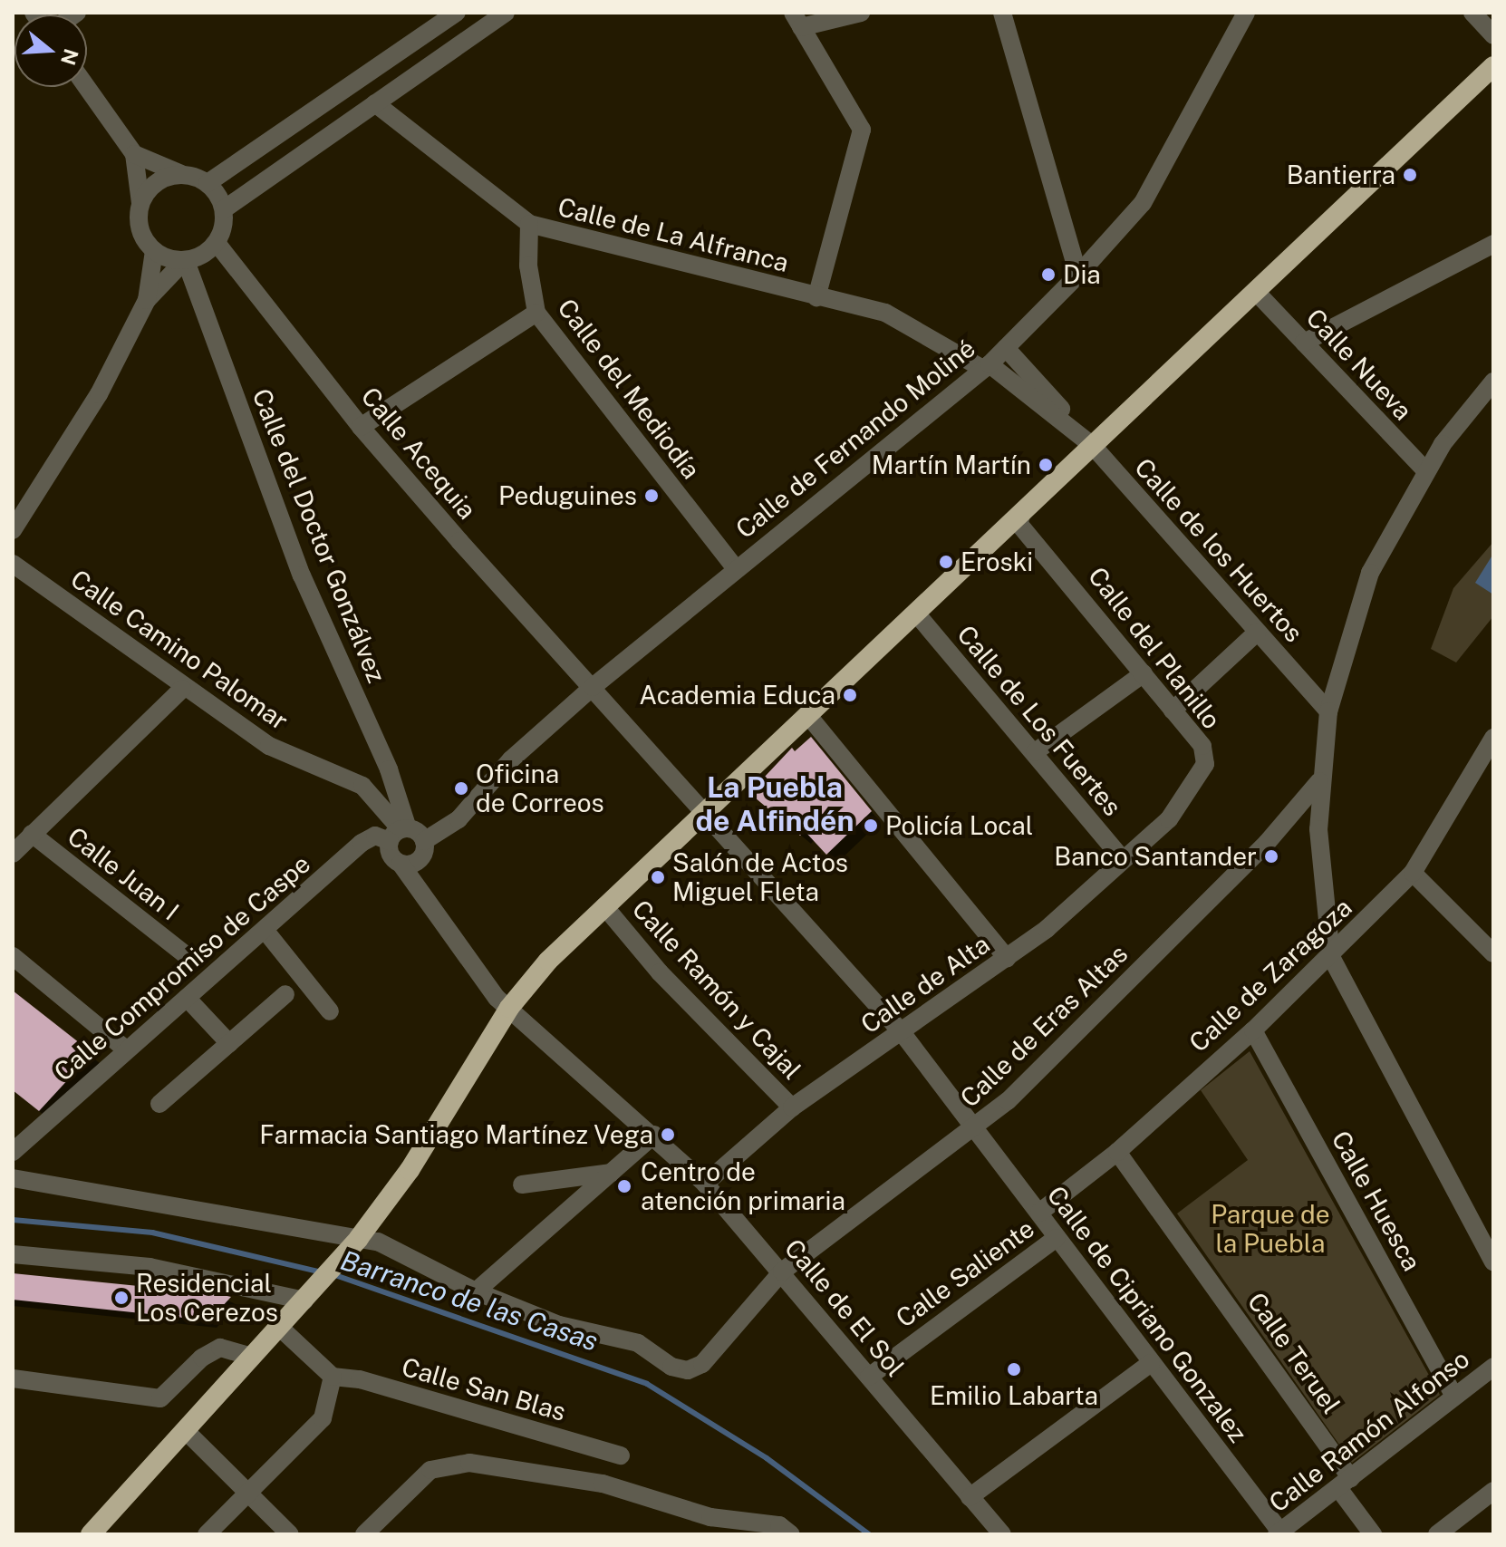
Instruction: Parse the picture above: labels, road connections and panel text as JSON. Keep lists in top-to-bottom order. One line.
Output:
{"streets":{"street":["Calle de La Alfranca","Calle Nueva","Calle del Mediodía","Calle de Fernando Moliné","Calle Acequia","Calle del Doctor Gonzálvez","Calle de los Huertos","Calle del Planillo","Calle Camino Palomar","Calle de Los Fuertes","Calle Juan I","Calle Compromiso de Caspe","Calle de Zaragoza","Calle de Alta","Calle Ramón y Cajal","Calle de Eras Altas","Calle Huesca","Calle Saliente","Calle de El Sol","Calle de Cipriano Gonzalez","Calle Teruel","Calle San Blas","Calle Ramón Alfonso"]},"crossings":[["Calle de La Alfranca","Calle del Mediodía"],["Calle de La Alfranca","Calle de Fernando Moliné"],["Calle de La Alfranca","Calle de los Huertos"],["Calle del Mediodía","Calle de Fernando Moliné"],["Calle de Fernando Moliné","Calle Acequia"],["Calle de Fernando Moliné","Calle de los Huertos"],["Calle Acequia","Calle del Doctor Gonzálvez"],["Calle Acequia","Calle de Cipriano Gonzalez"],["Calle del Doctor Gonzálvez","Calle Camino Palomar"],["Calle del Doctor Gonzálvez","Calle Compromiso de Caspe"],["Calle del Planillo","Calle de Alta"],["Calle Camino Palomar","Calle Compromiso de Caspe"],["Calle de Los Fuertes","Calle de Alta"],["Calle de Zaragoza","Calle Huesca"],["Calle de Zaragoza","Calle de Cipriano Gonzalez"],["Calle de Zaragoza","Calle Teruel"],["Calle de Alta","Calle Ramón y Cajal"],["Calle de Alta","Calle de El Sol"],["Calle de Alta","Calle de Cipriano Gonzalez"],["Calle de Eras Altas","Calle de El Sol"],["Calle de Eras Altas","Calle de Cipriano Gonzalez"],["Calle Huesca","Calle Ramón Alfonso"],["Calle Saliente","Calle de El Sol"],["Calle Saliente","Calle de Cipriano Gonzalez"],["Calle de Cipriano Gonzalez","Calle Ramón Alfonso"],["Calle Teruel","Calle Ramón Alfonso"]],"districts":["La Puebla de Alfindén"],"water":["Barranco de las Casas"],"parks":["Parque de la Puebla"],"places":["Bantierra","Dia","Martín Martín","Peduguines","Eroski","Academia Educa","Oficina de Correos","Policía Local","Banco Santander","Salón de Actos Miguel Fleta","Farmacia Santiago Martínez Vega","Centro de atención primaria","Residencial Los Cerezos","Emilio Labarta"],"north":"right"}
